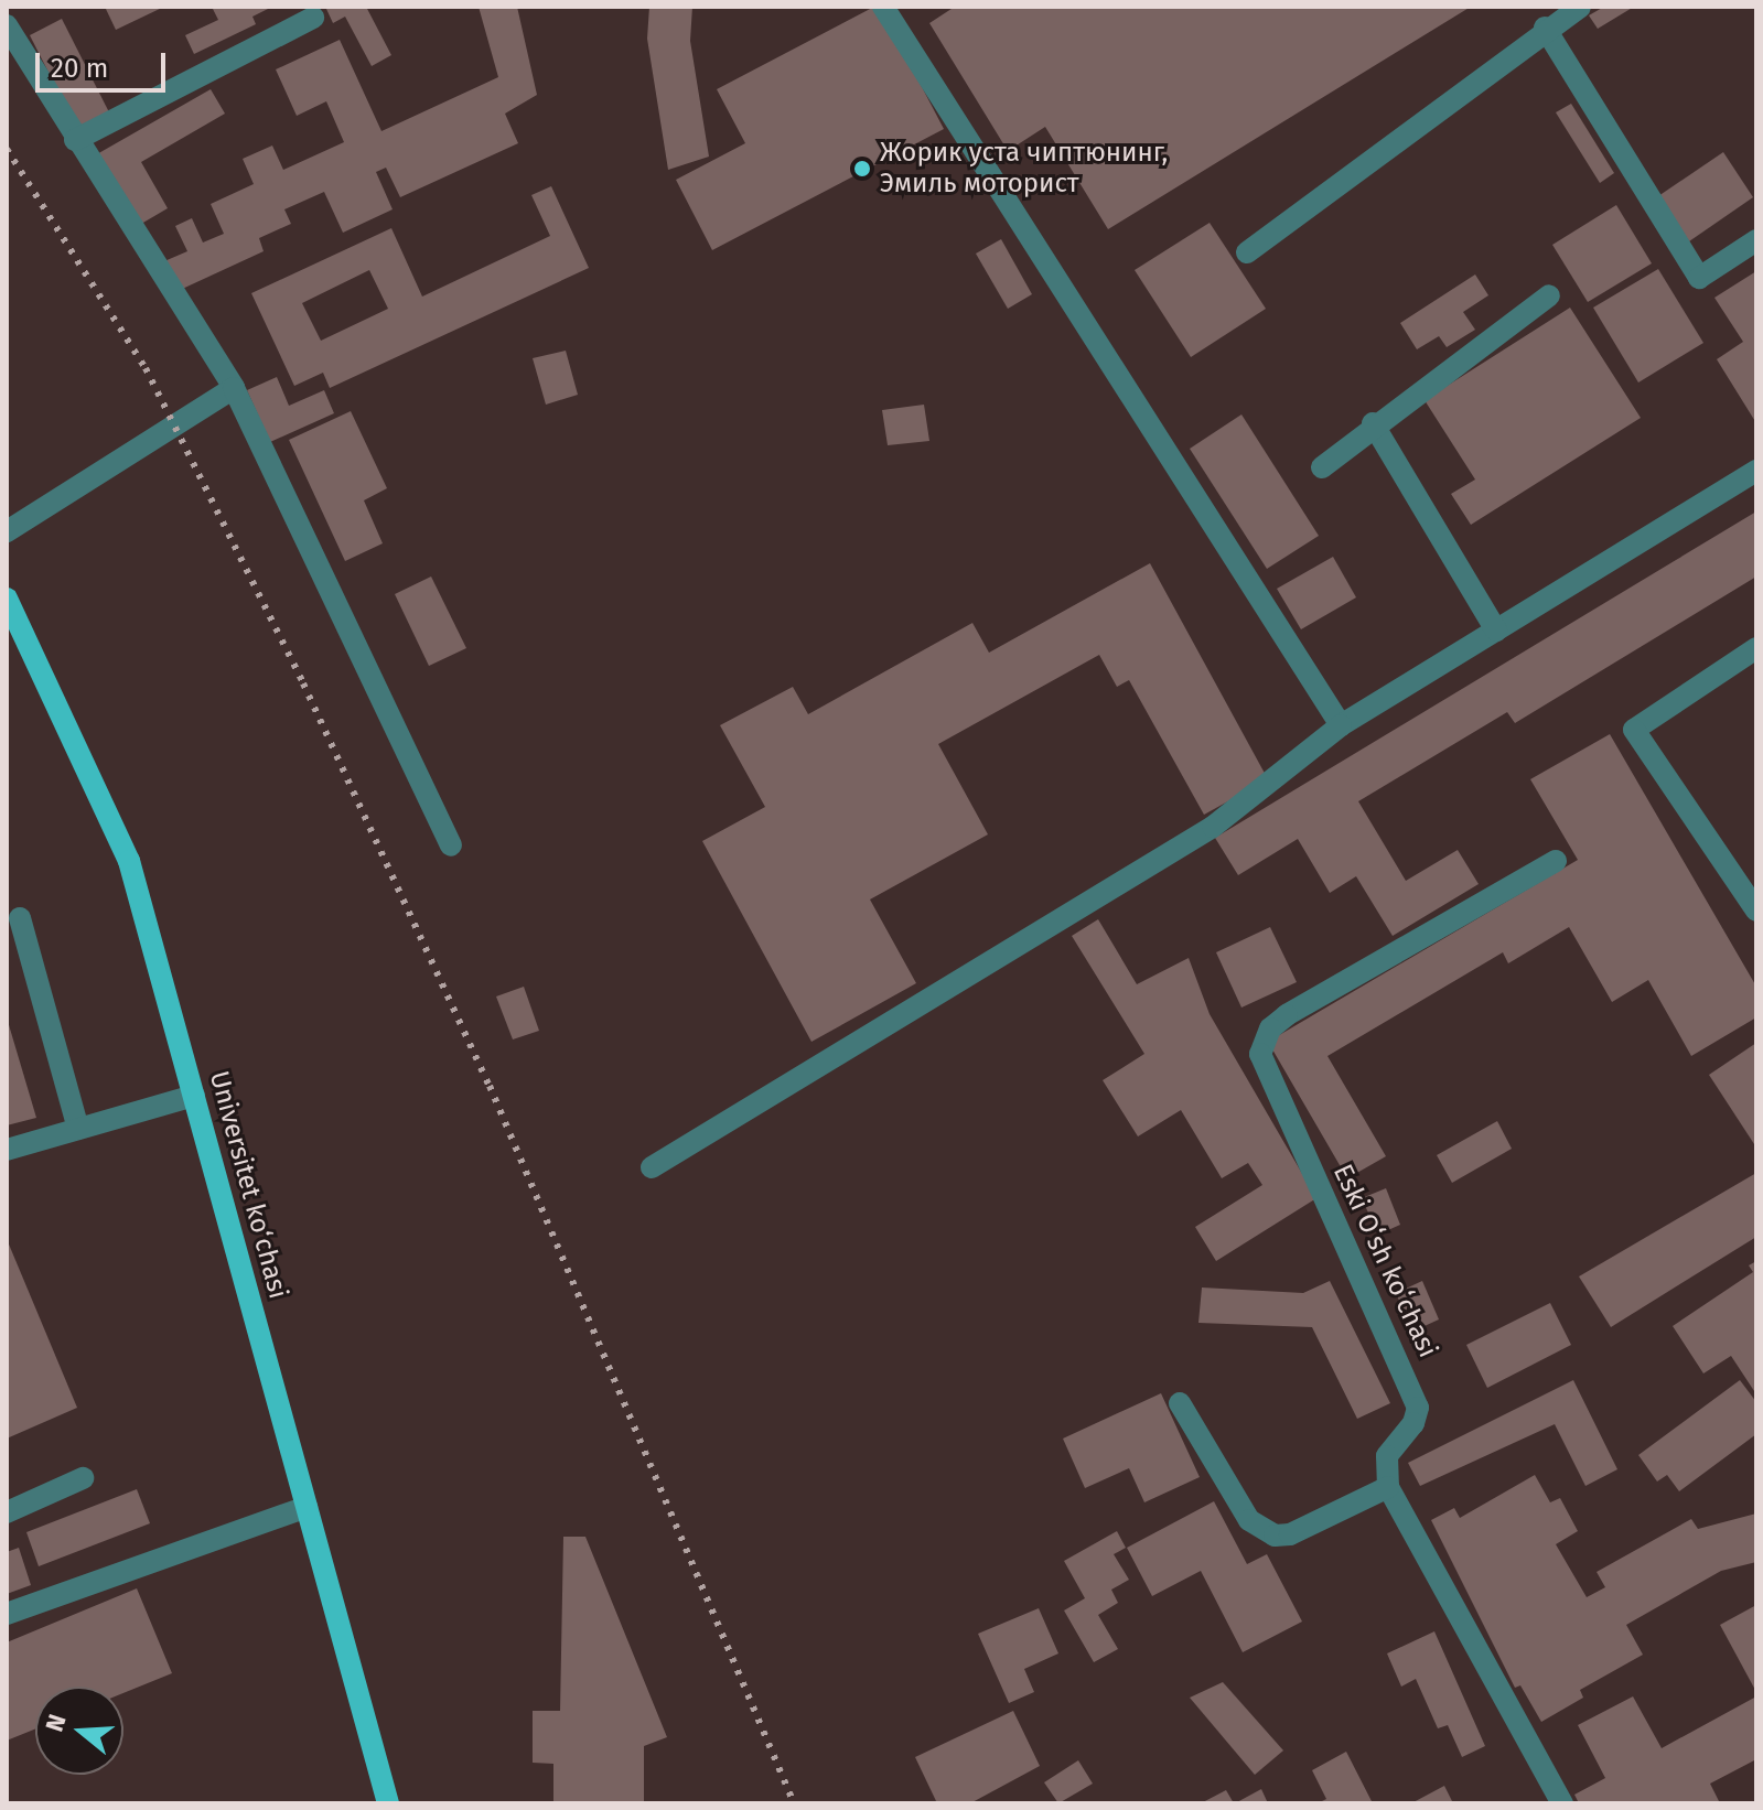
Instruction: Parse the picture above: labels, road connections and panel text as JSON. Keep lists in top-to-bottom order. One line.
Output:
{"streets":{"main road":["Universitet kо‘chasi"],"street":["Eski Oʻsh koʻchasi"]},"places":["Жорик уста чиптюнинг, Эмиль моторист"],"scale_bar":"20 m","north":"left"}
